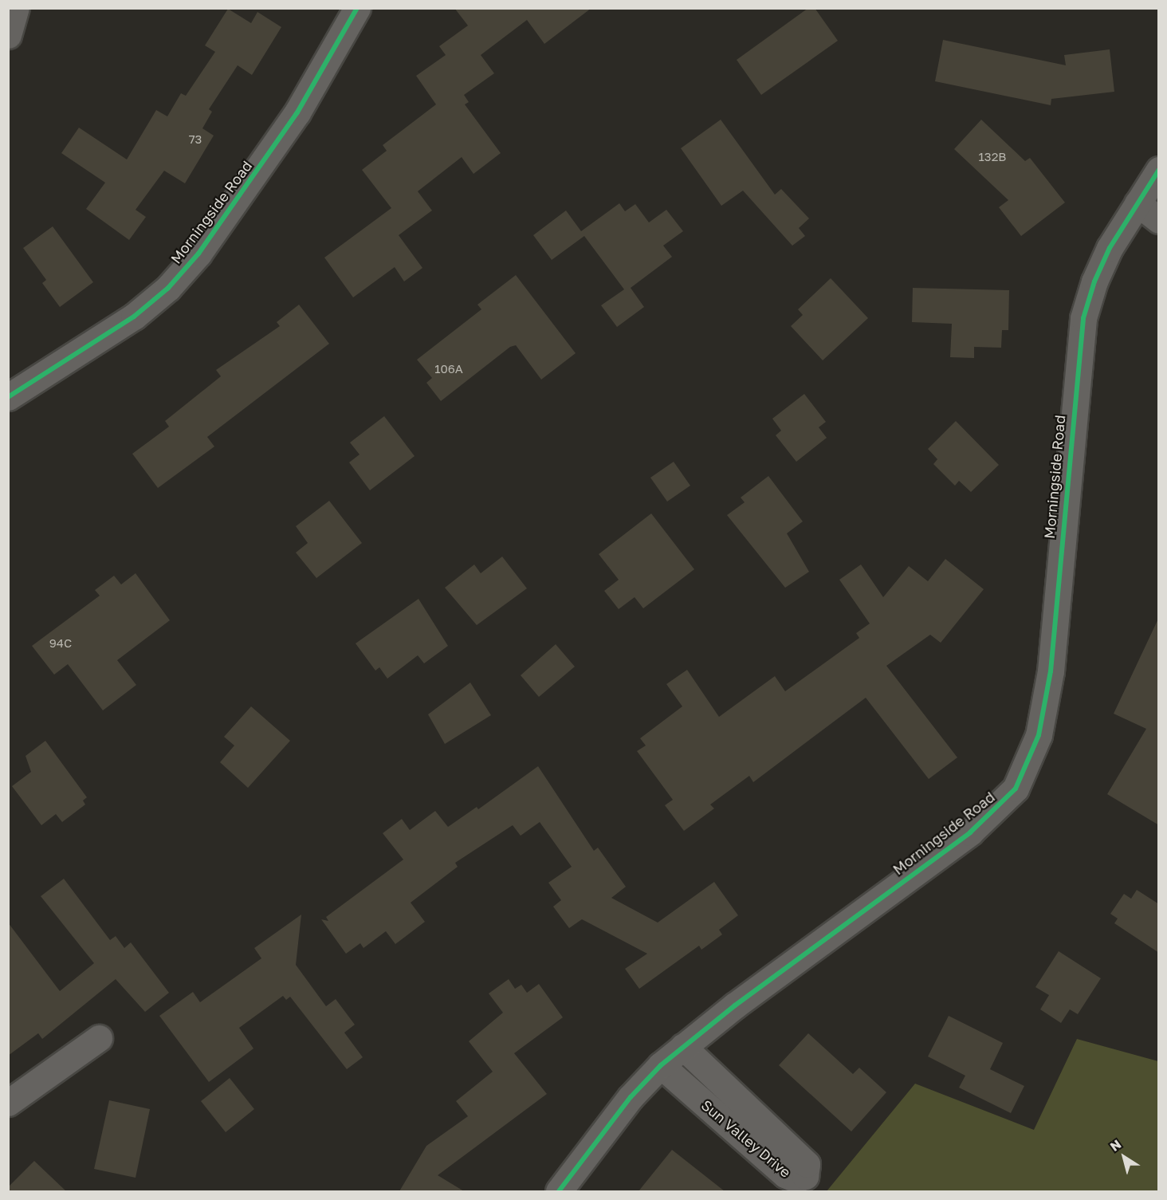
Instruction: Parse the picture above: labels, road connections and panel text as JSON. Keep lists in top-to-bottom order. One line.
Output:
{"streets":{"street":["Morningside Road","Sun Valley Drive"]},"crossings":[["Morningside Road","Sun Valley Drive"]],"house_numbers":["73","132B","106A","94C"],"north":"top left"}
